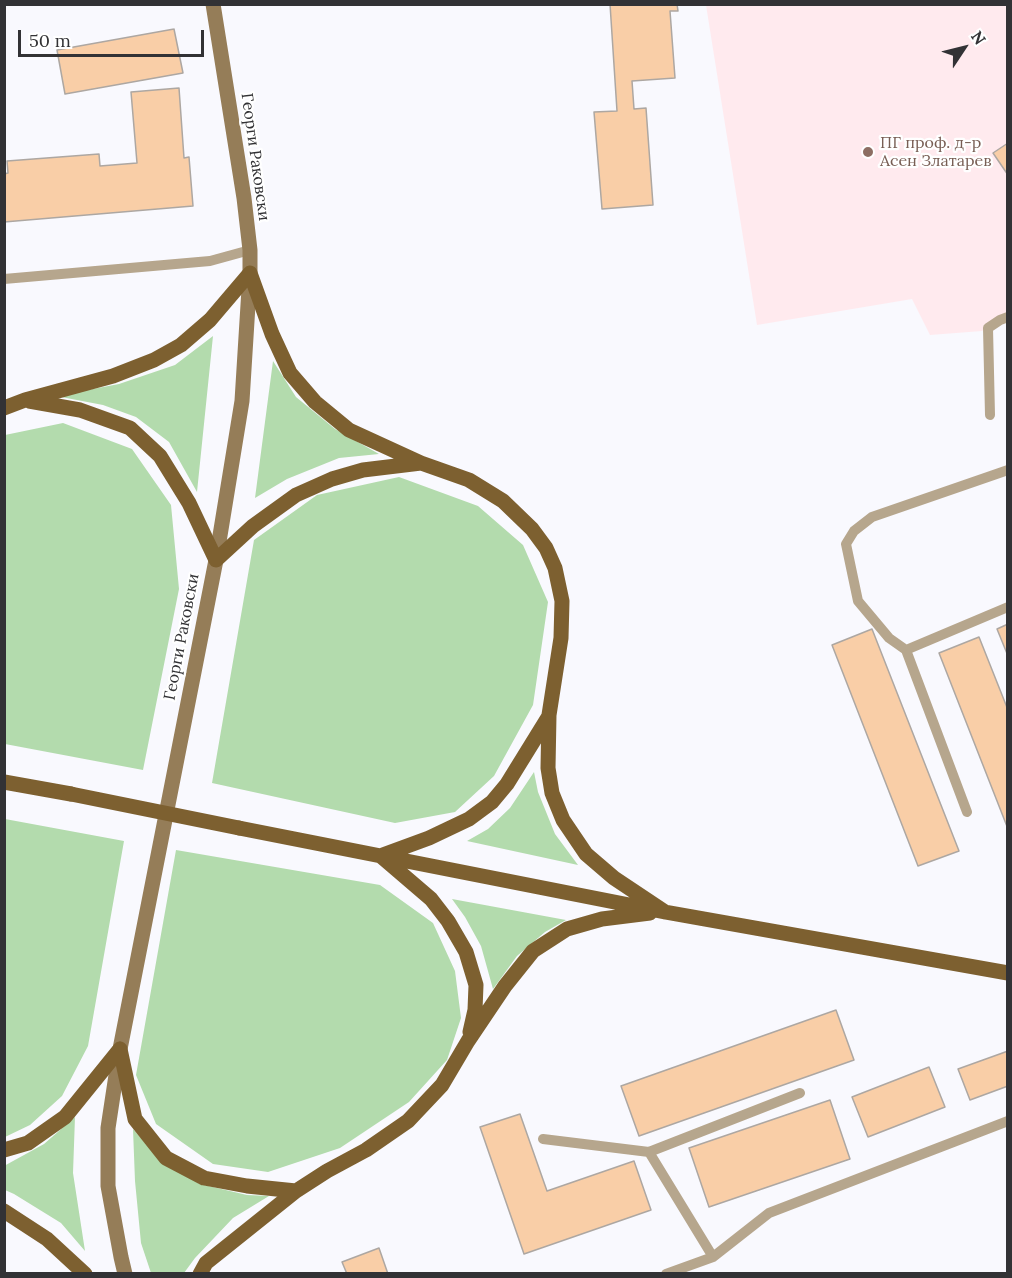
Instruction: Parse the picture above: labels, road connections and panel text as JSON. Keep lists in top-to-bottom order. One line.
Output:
{"streets":{"street":["Георги Раковски"]},"places":["ПГ проф. д-р Асен Златарев"],"scale_bar":"50 m","north":"top right"}
